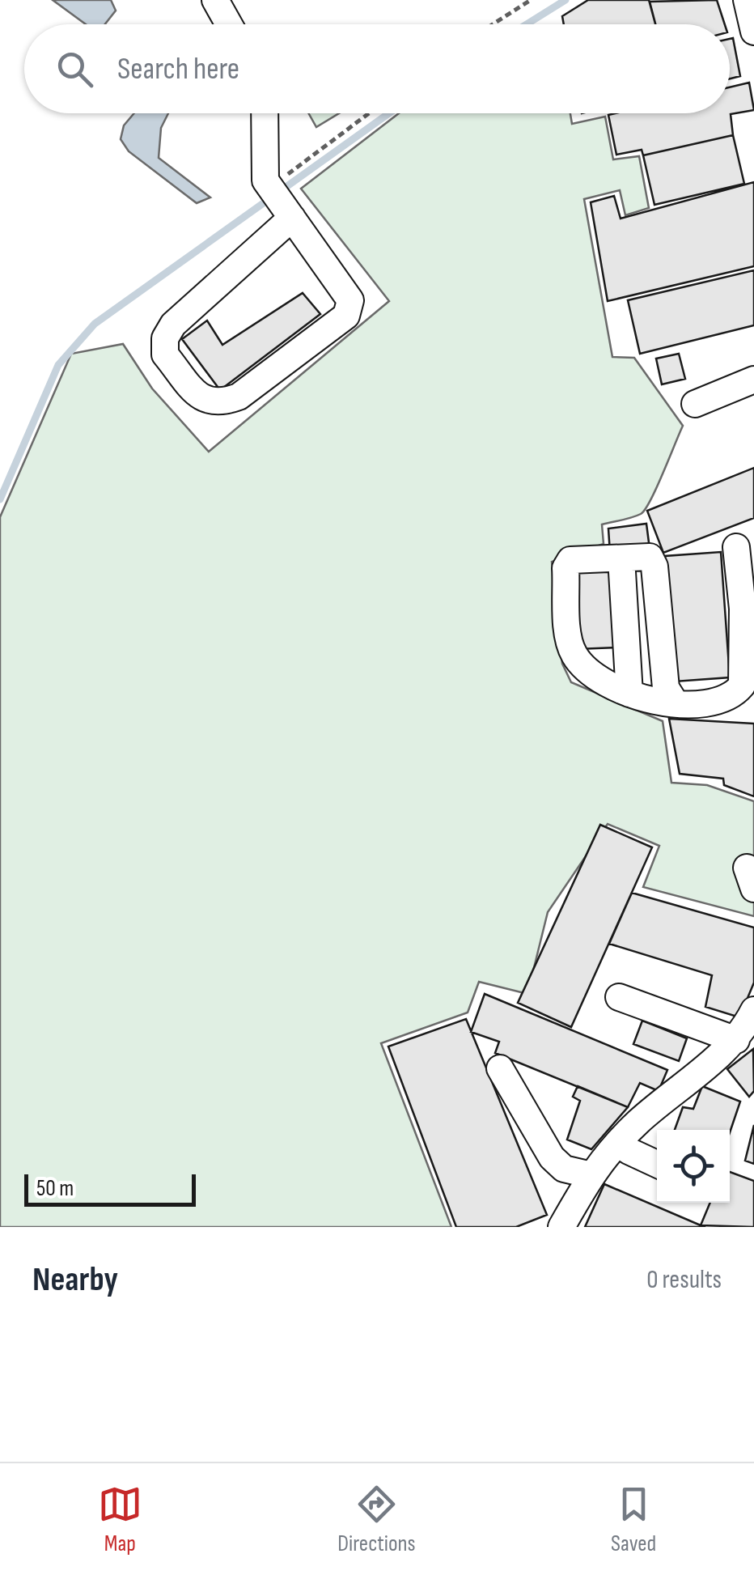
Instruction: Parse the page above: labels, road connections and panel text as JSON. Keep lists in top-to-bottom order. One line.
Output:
{"scale_bar":"50 m","page":{"search":"Search here","scale":"50 m","heading":["Nearby","0 results"],"nav":["Map","Directions","Saved"]}}
